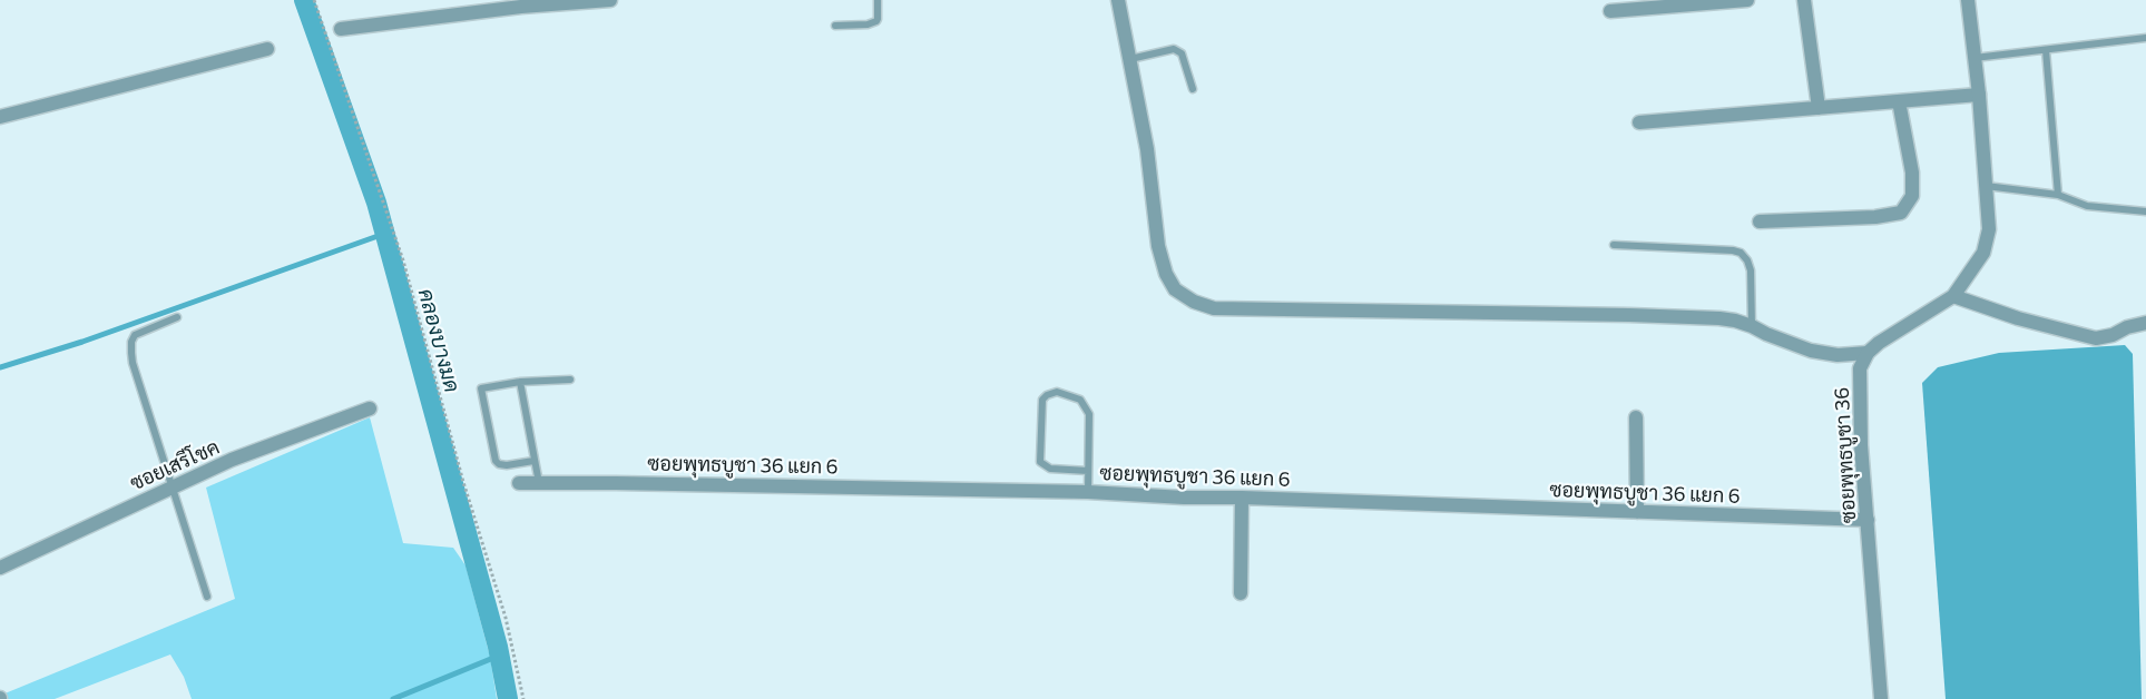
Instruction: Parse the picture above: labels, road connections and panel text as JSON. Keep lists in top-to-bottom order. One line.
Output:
{"streets":{"street":["ซอยพุทธบูชา 36","ซอยเสรีโชค","ซอยพุทธบูชา 36 แยก 6"]},"crossings":[["ซอยพุทธบูชา 36","ซอยพุทธบูชา 36 แยก 6"]],"water":["คลองบางมด"]}
